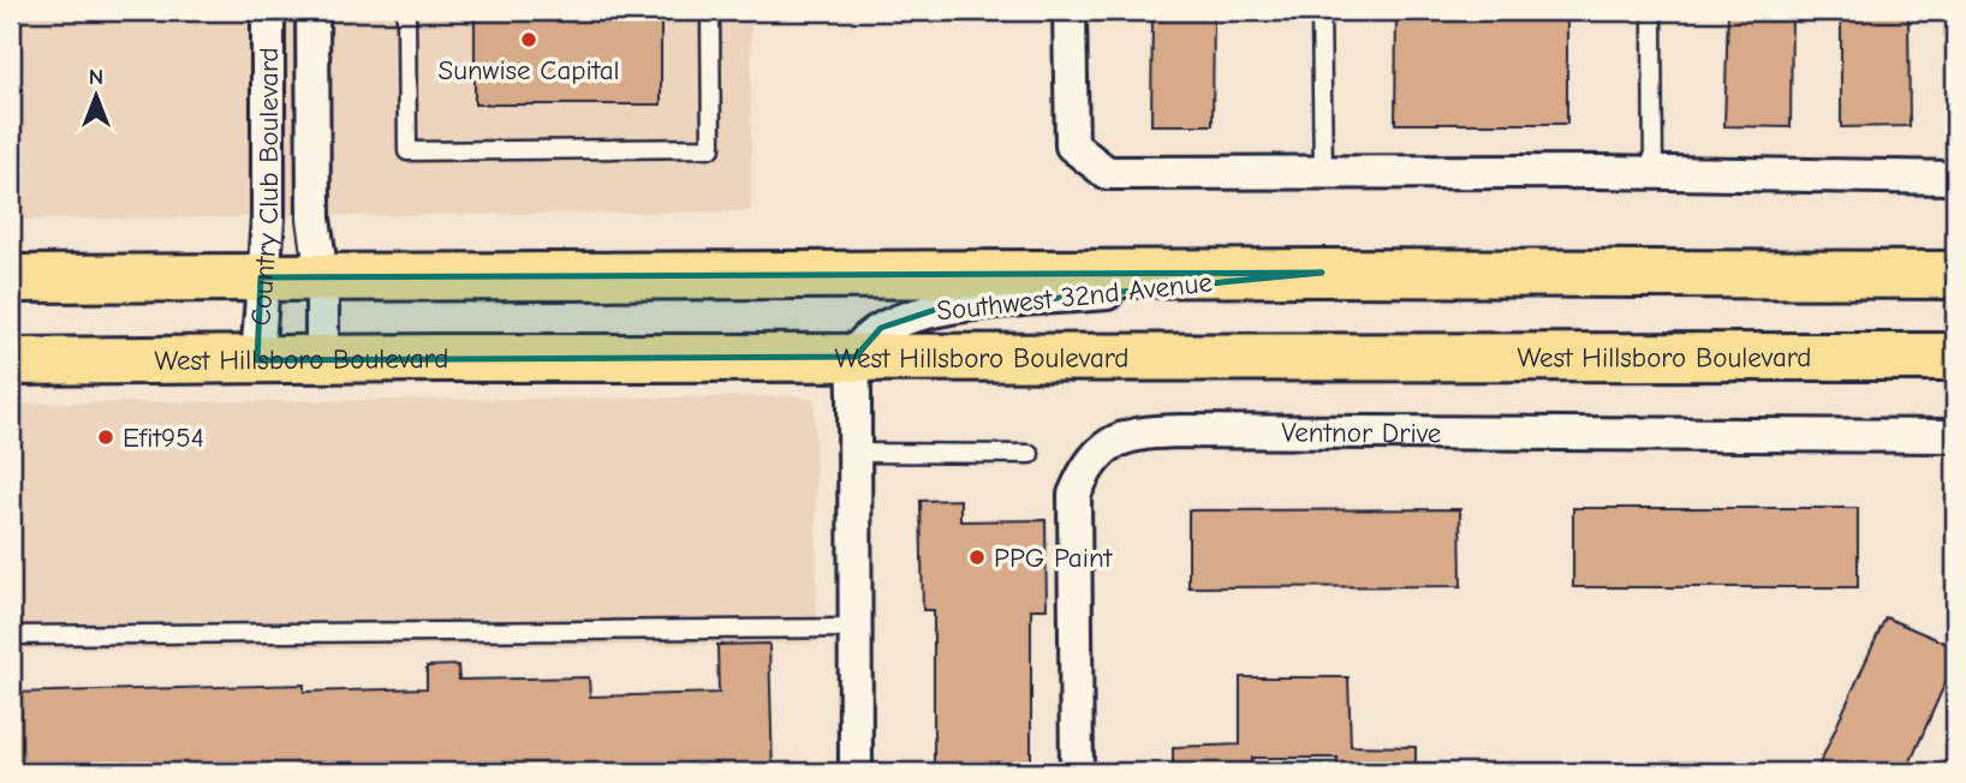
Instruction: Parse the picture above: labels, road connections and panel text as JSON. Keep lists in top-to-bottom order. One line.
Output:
{"streets":{"main road":["West Hillsboro Boulevard"],"street":["Country Club Boulevard","Southwest 32nd Avenue","Ventnor Drive"]},"crossings":[["Country Club Boulevard","West Hillsboro Boulevard"],["Southwest 32nd Avenue","West Hillsboro Boulevard"]],"places":["Sunwise Capital","Efit954","PPG Paint"],"north":"top"}
